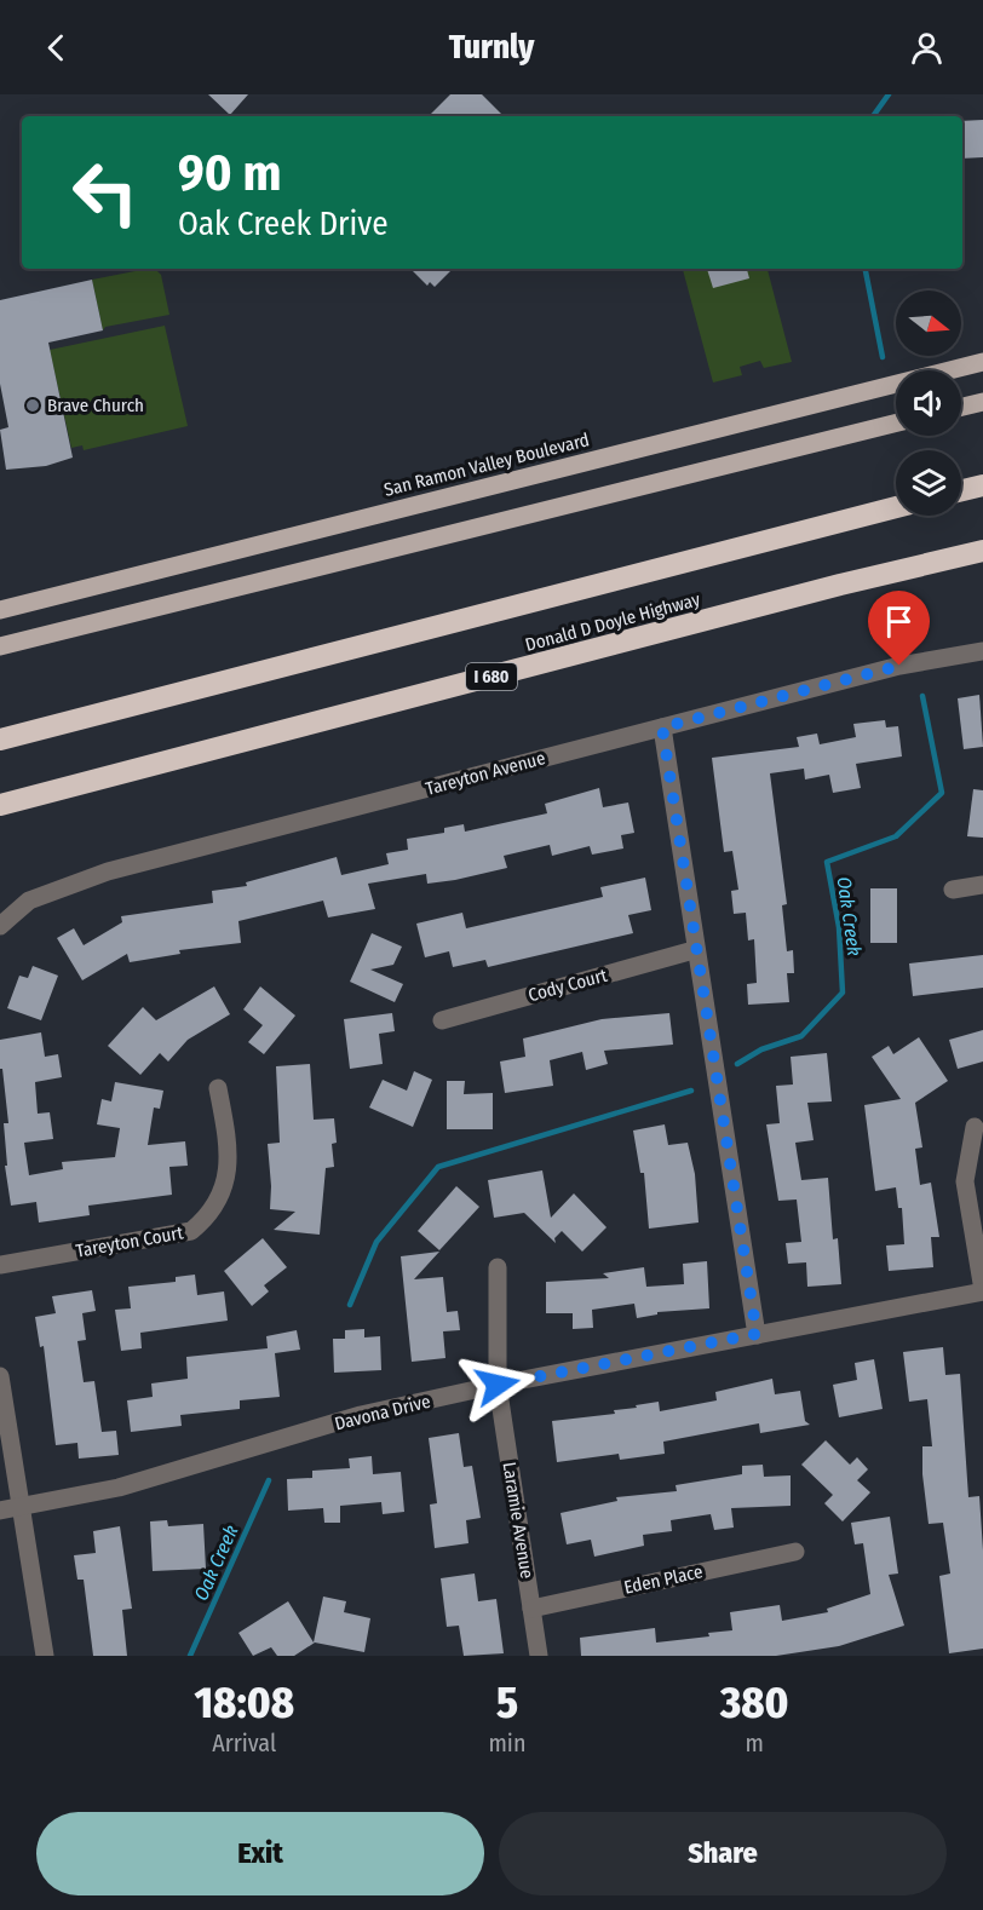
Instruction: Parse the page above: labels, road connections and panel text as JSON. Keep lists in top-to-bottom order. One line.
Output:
{"streets":{"highway":["Donald D Doyle Highway","I 680"],"main road":["San Ramon Valley Boulevard"],"street":["Tareyton Avenue","Cody Court","Tareyton Court","Davona Drive","Laramie Avenue","Eden Place"]},"crossings":[["Davona Drive","Laramie Avenue"],["Laramie Avenue","Eden Place"]],"water":["Oak Creek"],"places":["Brave Church"],"north":"right","page":{"header":"Turnly","turn":["90 m","Oak Creek Drive"],"eta":["18:08","Arrival","5","min","380","m"],"buttons":["Exit","Share"]}}
